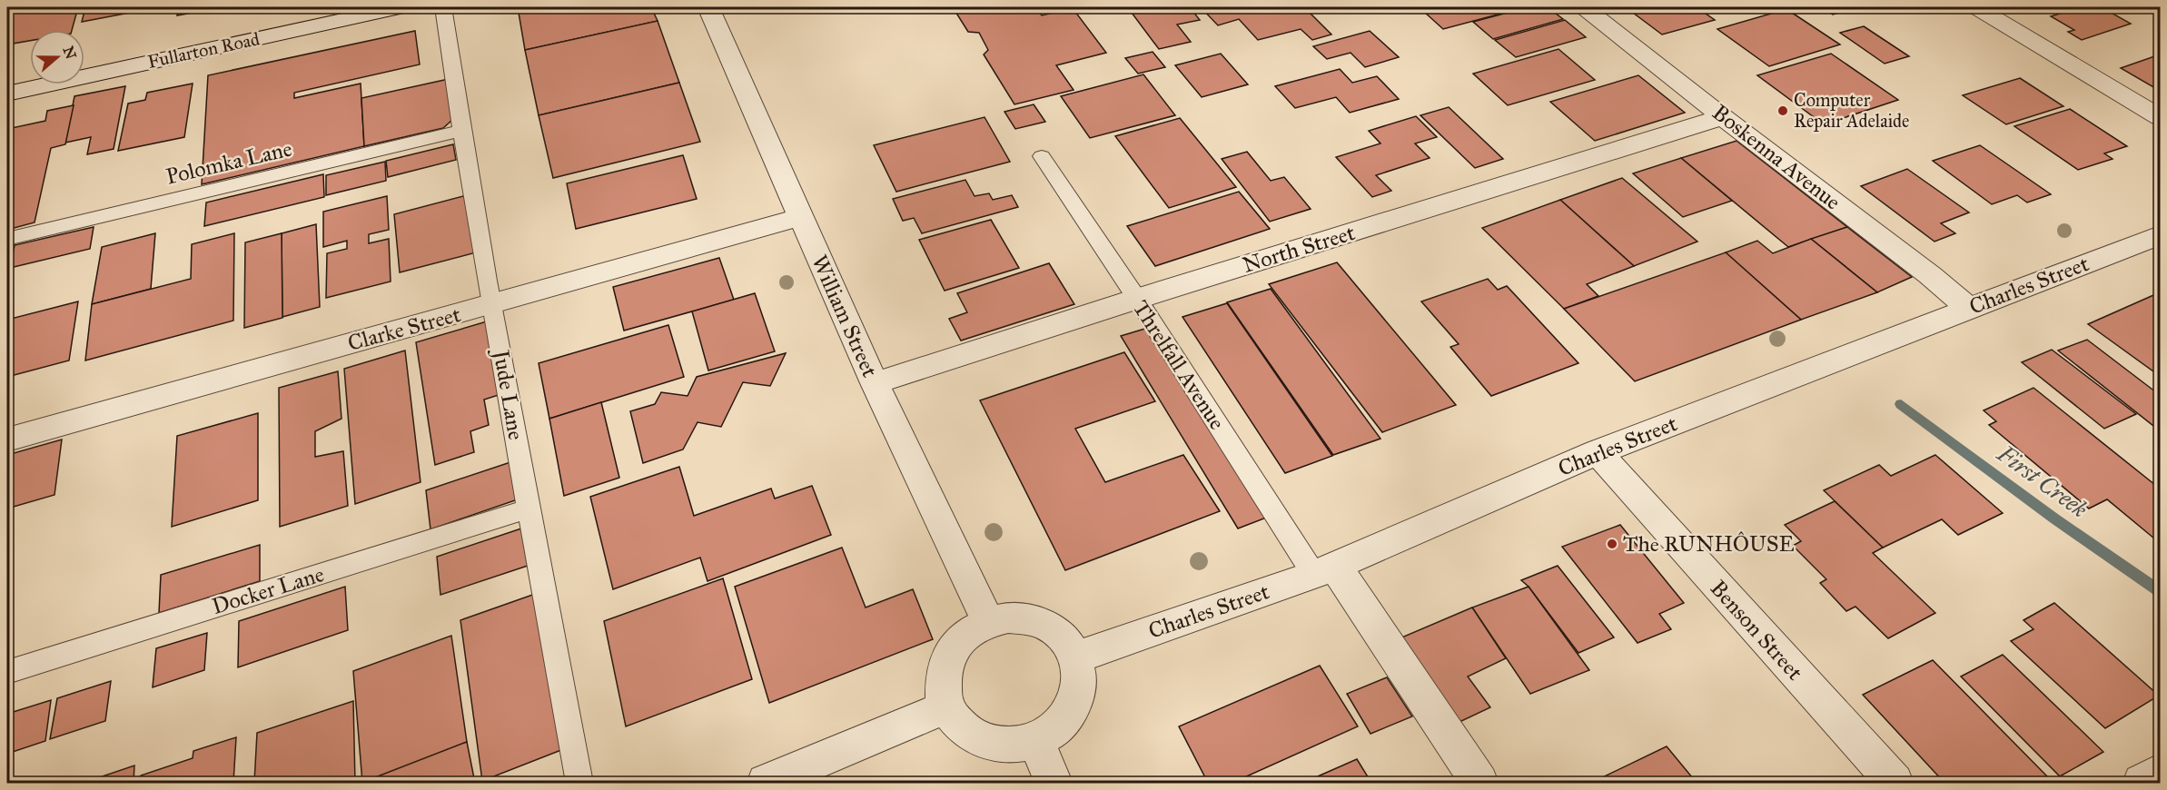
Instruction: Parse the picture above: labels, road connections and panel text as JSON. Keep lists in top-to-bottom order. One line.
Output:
{"streets":{"street":["Fullarton Road","Boskenna Avenue","North Street","Charles Street","William Street","Clarke Street","Threlfall Avenue","Benson Street"],"lane":["Polomka Lane","Jude Lane","Docker Lane"]},"crossings":[["Boskenna Avenue","North Street"],["Boskenna Avenue","Charles Street"],["Polomka Lane","Jude Lane"],["North Street","William Street"],["North Street","Threlfall Avenue"],["Charles Street","William Street"],["Charles Street","Threlfall Avenue"],["Charles Street","Benson Street"],["William Street","Clarke Street"],["Clarke Street","Jude Lane"],["Jude Lane","Docker Lane"]],"water":["First Creek"],"places":["Computer Repair Adelaide","The RUNHÔUSE"],"north":"right"}
